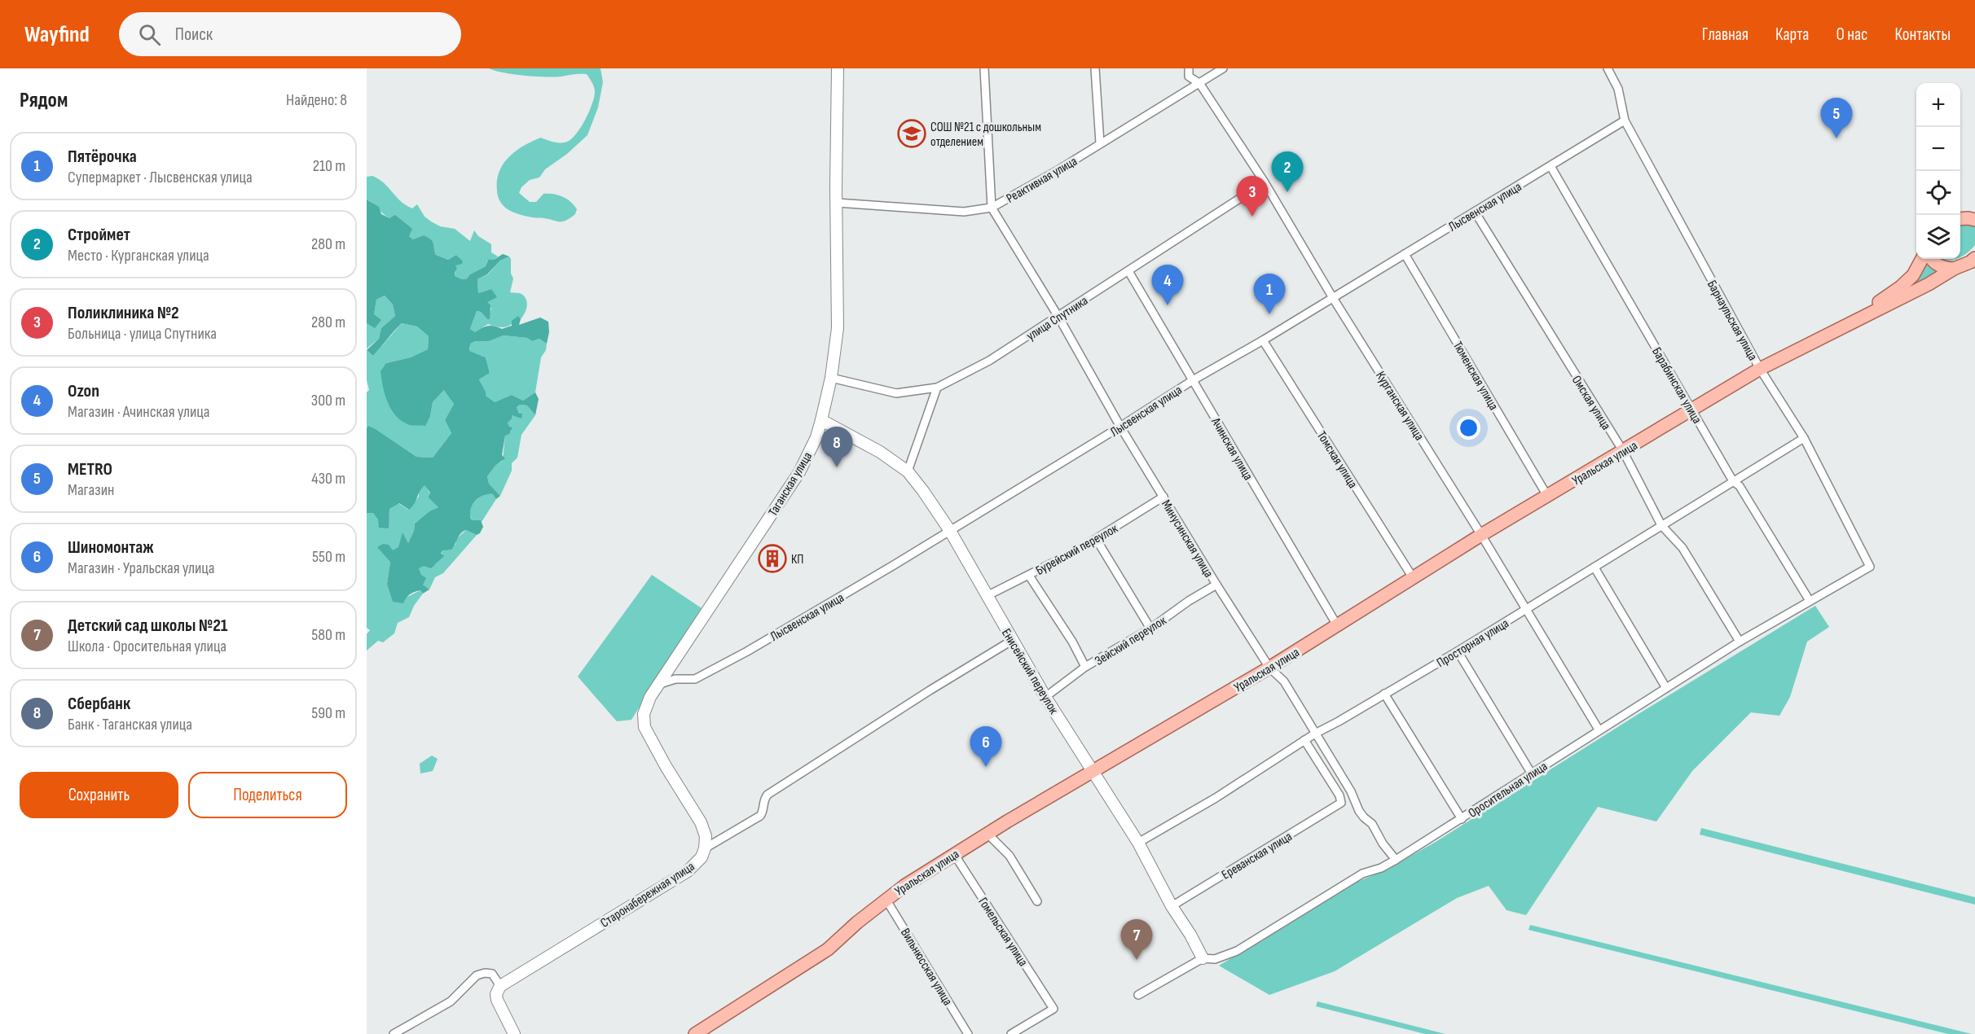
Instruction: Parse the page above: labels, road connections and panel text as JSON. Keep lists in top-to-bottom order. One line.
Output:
{"streets":{"main road":["Уральская улица","Таганская улица","Енисейский переулок","Старонабережная улица"],"street":["Реактивная улица","Лысвенская улица","улица Спутника","Барнаульская улица","Тюменская улица","Барабинская улица","Омская улица","Курганская улица","Ачинская улица","Томская улица","Минусинская улица","Бурейский переулок","Зейский переулок","Просторная улица","Оросительная улица","Ереванская улица","Гомельская улица","Вильнюсская улица"]},"crossings":[["Реактивная улица","Курганская улица"],["Реактивная улица","Таганская улица"],["Реактивная улица","Минусинская улица"],["Лысвенская улица","Барнаульская улица"],["Лысвенская улица","Тюменская улица"],["Лысвенская улица","Барабинская улица"],["Лысвенская улица","Омская улица"],["Лысвенская улица","Курганская улица"],["Лысвенская улица","Ачинская улица"],["Лысвенская улица","Томская улица"],["Лысвенская улица","Таганская улица"],["Лысвенская улица","Минусинская улица"],["Лысвенская улица","Енисейский переулок"],["улица Спутника","Курганская улица"],["улица Спутника","Ачинская улица"],["улица Спутника","Таганская улица"],["улица Спутника","Минусинская улица"],["Барнаульская улица","Уральская улица"],["Барнаульская улица","Просторная улица"],["Барнаульская улица","Оросительная улица"],["Тюменская улица","Уральская улица"],["Барабинская улица","Уральская улица"],["Барабинская улица","Просторная улица"],["Барабинская улица","Оросительная улица"],["Омская улица","Уральская улица"],["Омская улица","Просторная улица"],["Омская улица","Оросительная улица"],["Курганская улица","Уральская улица"],["Курганская улица","Просторная улица"],["Курганская улица","Оросительная улица"],["Ачинская улица","Уральская улица"],["Томская улица","Уральская улица"],["Уральская улица","Минусинская улица"],["Уральская улица","Енисейский переулок"],["Уральская улица","Гомельская улица"],["Уральская улица","Вильнюсская улица"],["Таганская улица","Енисейский переулок"],["Таганская улица","Старонабережная улица"],["Минусинская улица","Бурейский переулок"],["Минусинская улица","Зейский переулок"],["Минусинская улица","Просторная улица"],["Минусинская улица","Оросительная улица"],["Бурейский переулок","Енисейский переулок"],["Зейский переулок","Енисейский переулок"],["Просторная улица","Енисейский переулок"],["Просторная улица","Ереванская улица"],["Енисейский переулок","Оросительная улица"],["Енисейский переулок","Ереванская улица"],["Енисейский переулок","Старонабережная улица"]],"places":{"school or university":["СОШ №21 с дошкольным отделением"],"building":["КП"]},"page":{"header":"Wayfind","search":"Поиск","nav":["Главная","Карта","О нас","Контакты"],"heading":["Рядом","Найдено: 8"],"map_buttons":["+","−"],"pins":["5","2","3","4","1","8","6","7"],"list":[{"mark":"1","name":"Пятёрочка","note":"Супермаркет · Лысвенская улица","value":"210 m"},{"mark":"2","name":"Строймет","note":"Место · Курганская улица","value":"280 m"},{"mark":"3","name":"Поликлиника №2","note":"Больница · улица Спутника","value":"280 m"},{"mark":"4","name":"Ozon","note":"Магазин · Ачинская улица","value":"300 m"},{"mark":"5","name":"METRO","note":"Магазин","value":"430 m"},{"mark":"6","name":"Шиномонтаж","note":"Магазин · Уральская улица","value":"550 m"},{"mark":"7","name":"Детский сад школы №21","note":"Школа · Оросительная улица","value":"580 m"},{"mark":"8","name":"Сбербанк","note":"Банк · Таганская улица","value":"590 m"}],"buttons":["Сохранить","Поделиться"]}}
